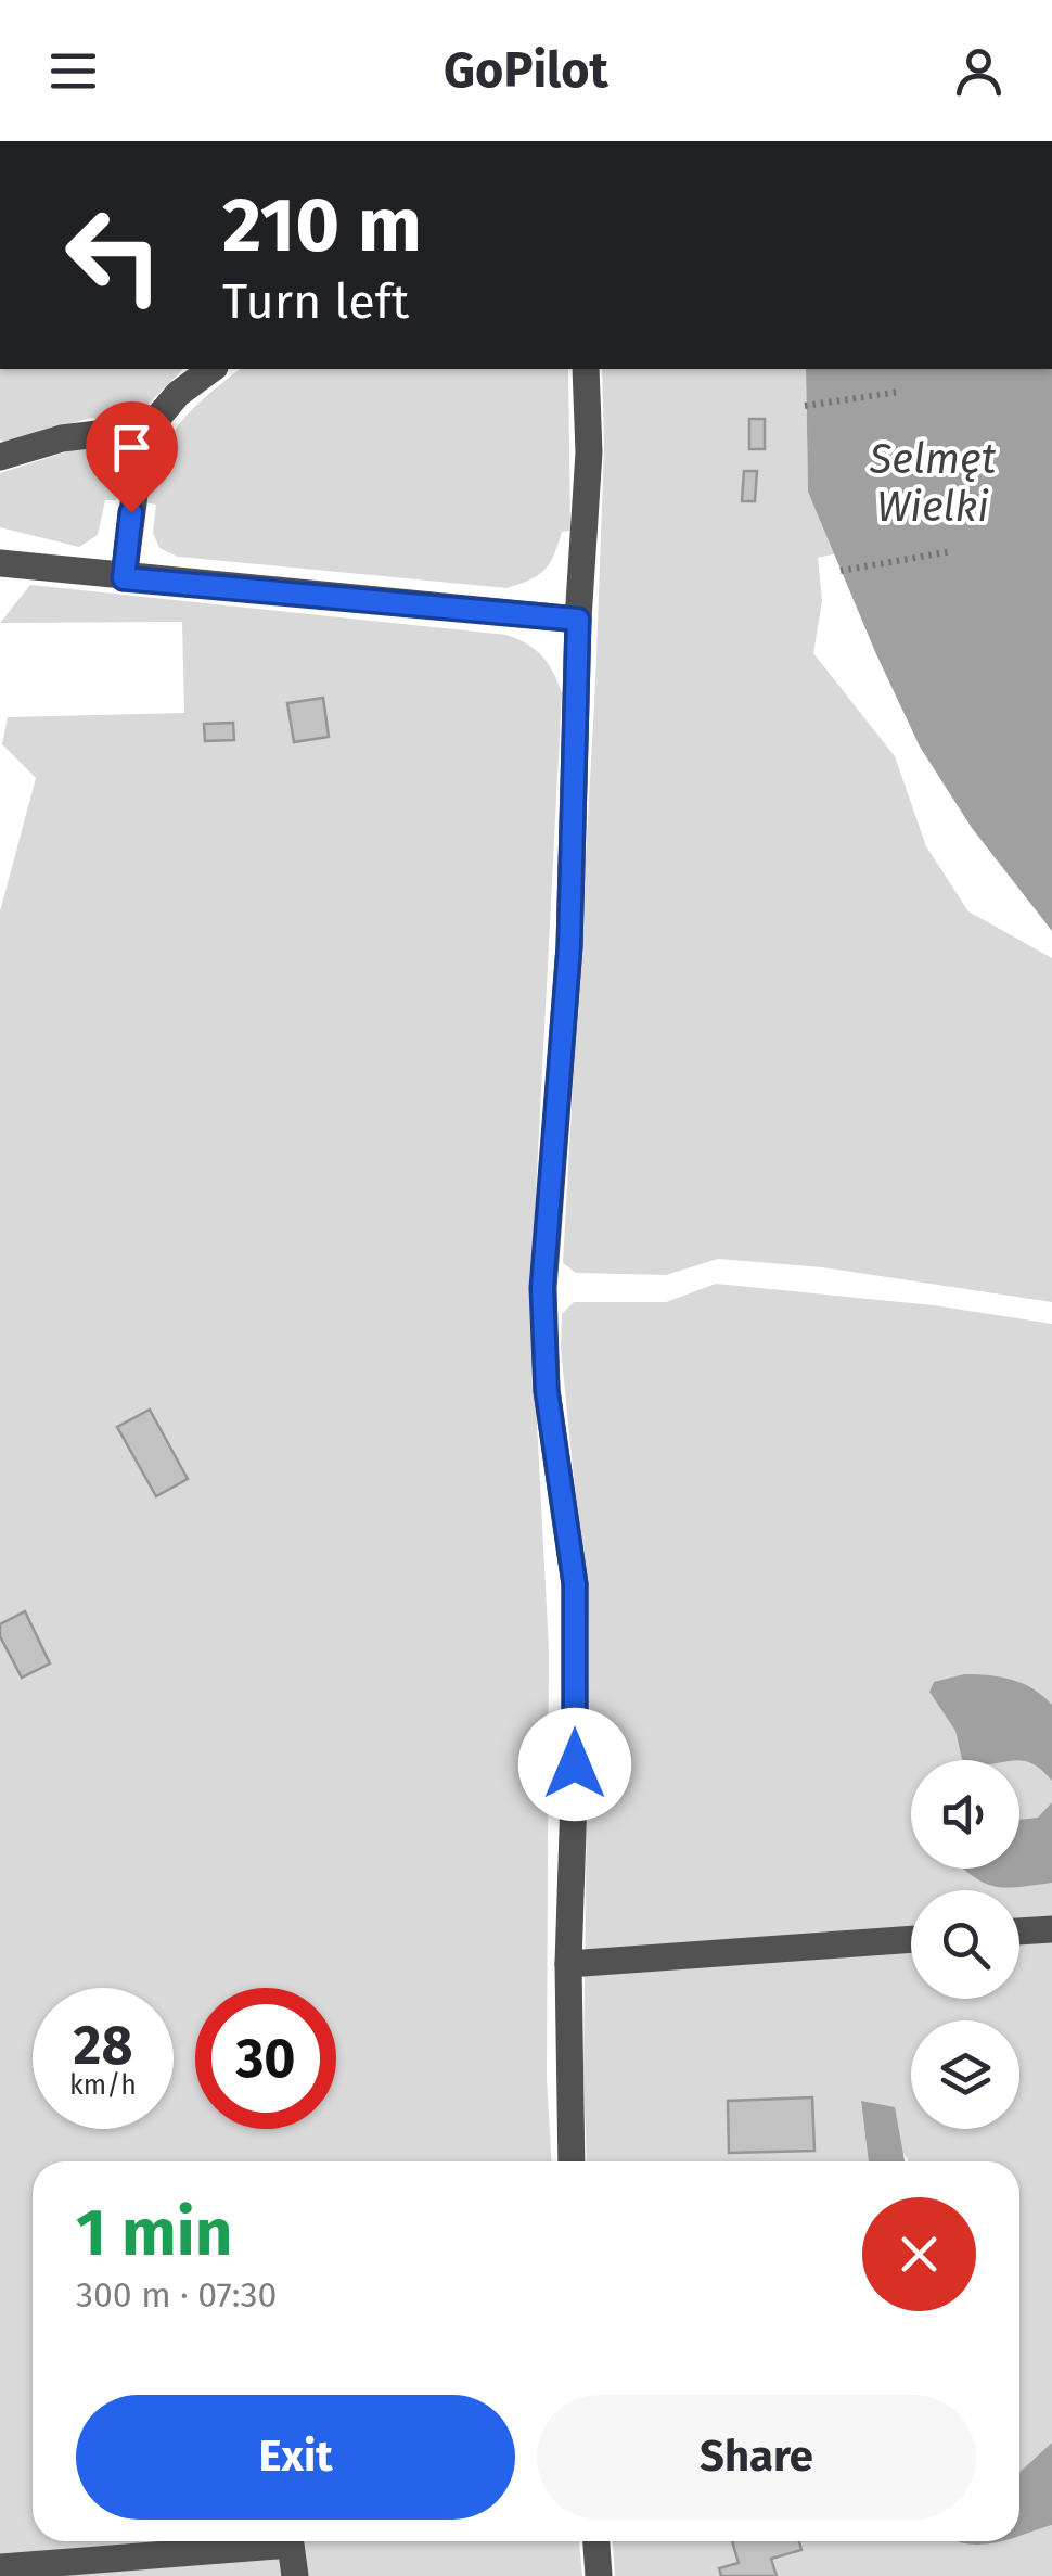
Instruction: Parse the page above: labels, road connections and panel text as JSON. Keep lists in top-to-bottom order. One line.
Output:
{"water":["Selmęt Wielki"],"page":{"header":"GoPilot","turn":["210 m","Turn left"],"speed":"28 km/h","limit":"30","heading":["1 min","300 m · 07:30"],"buttons":["Exit","Share"]}}
